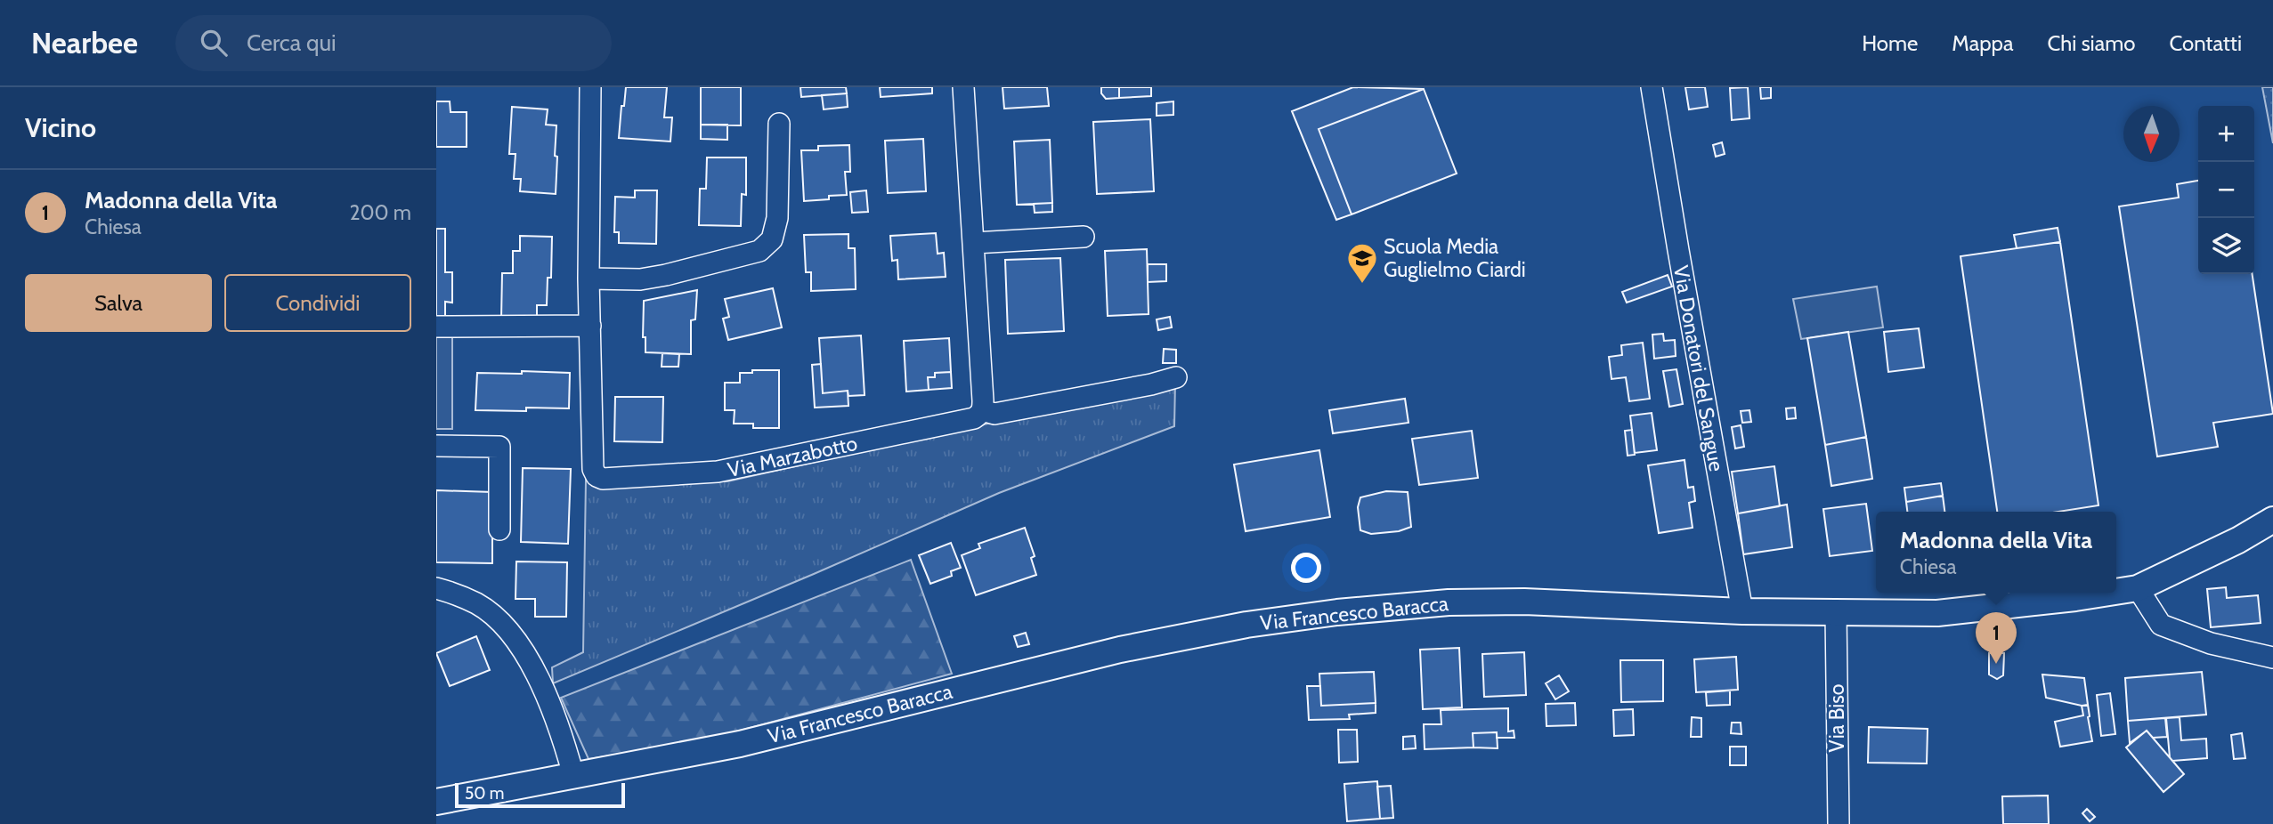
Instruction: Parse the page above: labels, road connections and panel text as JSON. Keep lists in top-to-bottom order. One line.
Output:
{"streets":{"street":["Via Donatori del Sangue","Via Marzabotto","Via Francesco Baracca","Via Biso"]},"crossings":[["Via Donatori del Sangue","Via Francesco Baracca"],["Via Francesco Baracca","Via Biso"]],"places":{"school or university":["Scuola Media Guglielmo Ciardi"]},"scale_bar":"50 m","north":"bottom","page":{"header":"Nearbee","search":"Cerca qui","nav":["Home","Mappa","Chi siamo","Contatti"],"heading":"Vicino","map_buttons":["+","−"],"list":[{"mark":"1","name":"Madonna della Vita","note":"Chiesa","value":"200 m"}],"buttons":["Salva","Condividi"],"popup":["Madonna della Vita","Chiesa"],"pins":"1","scale":"50 m"}}
